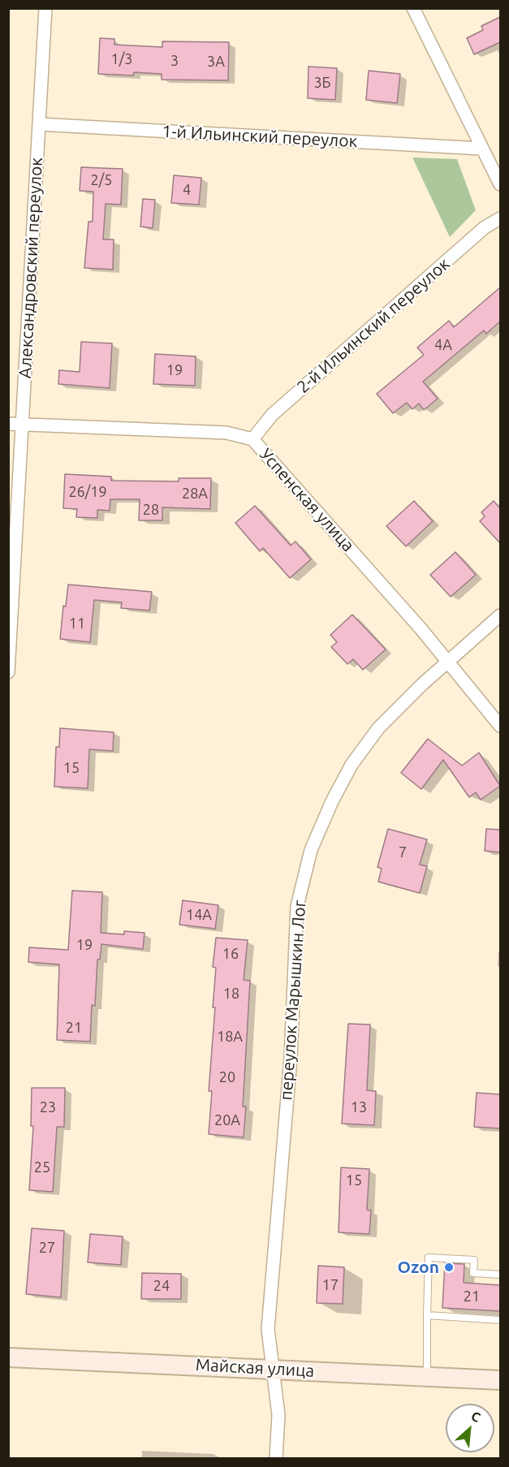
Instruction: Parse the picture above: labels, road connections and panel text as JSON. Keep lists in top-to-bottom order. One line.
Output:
{"streets":{"street":["1-й Ильинский переулок","Александровский переулок","2-й Ильинский переулок","Успенская улица","переулок Марышкин Лог","Майская улица"]},"crossings":[["1-й Ильинский переулок","Александровский переулок"],["Александровский переулок","Успенская улица"],["2-й Ильинский переулок","Успенская улица"],["Успенская улица","переулок Марышкин Лог"],["переулок Марышкин Лог","Майская улица"]],"places":["Ozon"],"house_numbers":["1/3","3","3А","3Б","2/5","4","4А","19","26/19","28А","28","11","15","7","14А","19","16","18","21","18А","20","23","13","20А","25","15","27","17","24","21"],"north":"top right"}
